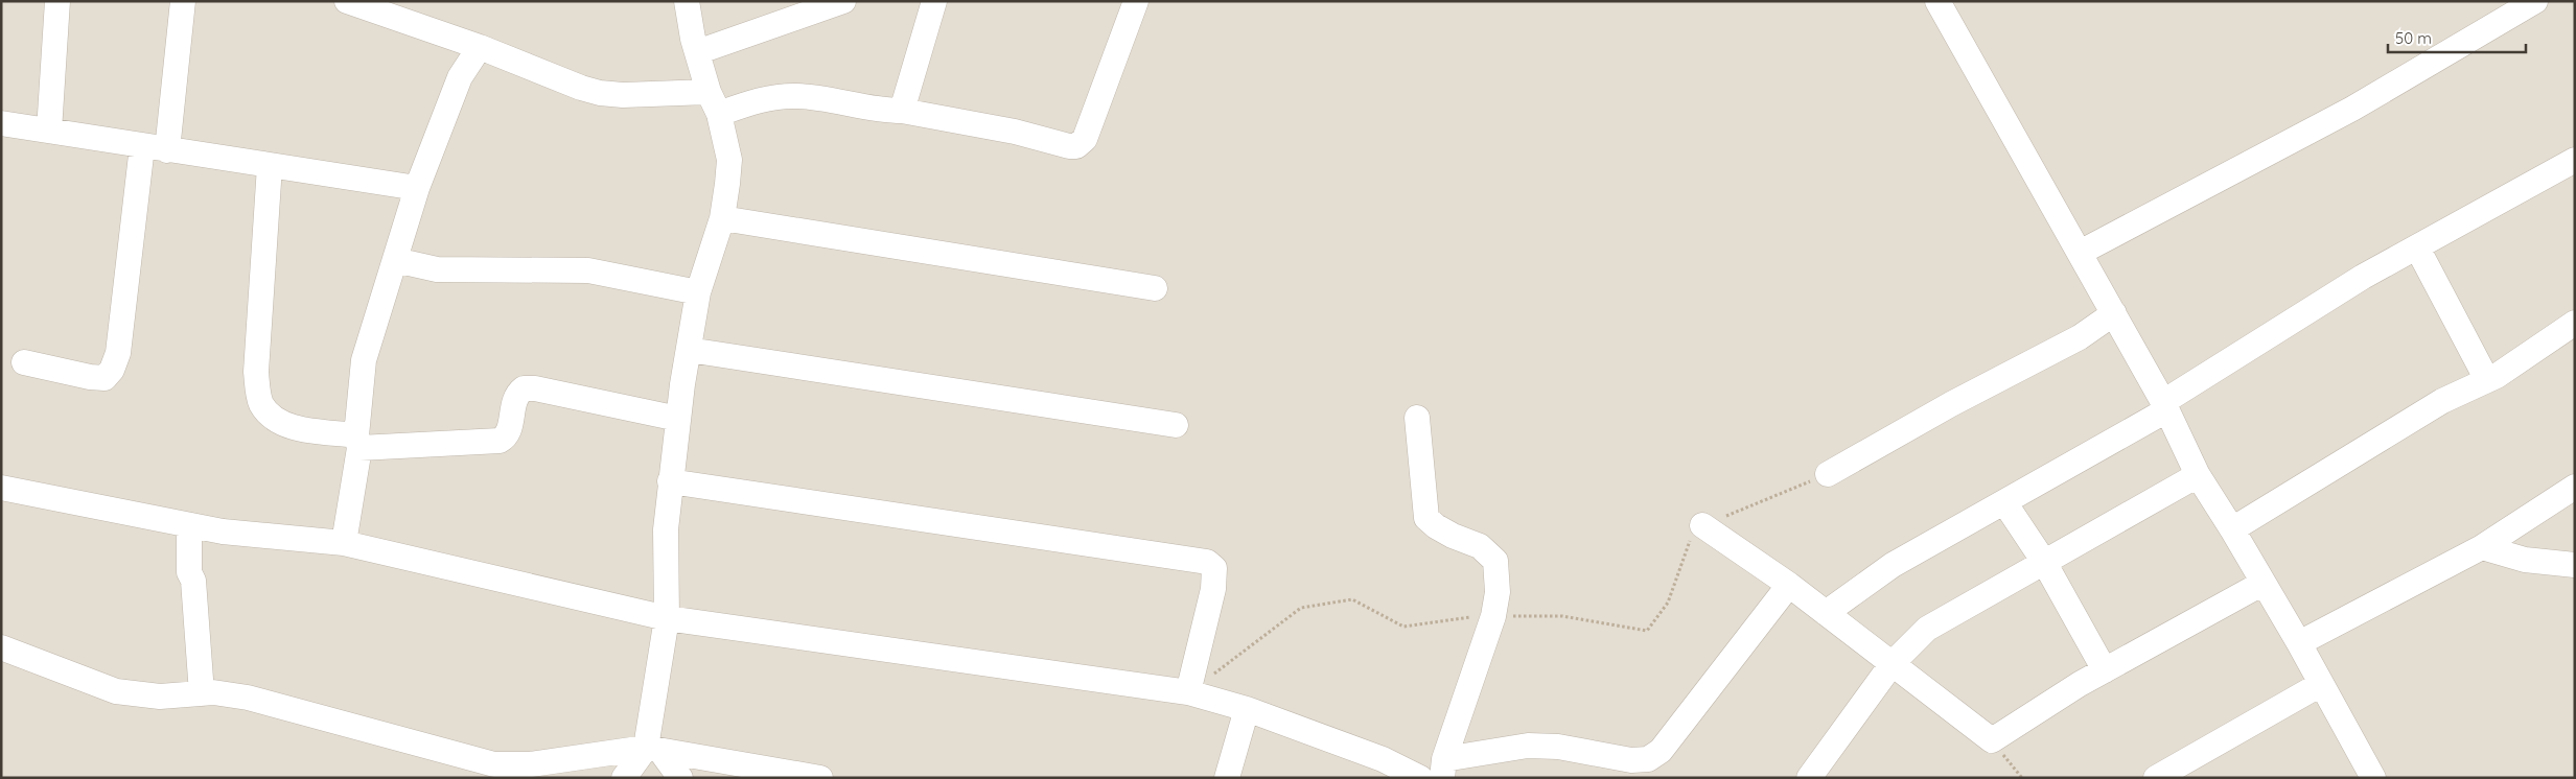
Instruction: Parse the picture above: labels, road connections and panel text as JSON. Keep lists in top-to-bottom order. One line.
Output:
{"scale_bar":"50 m"}
